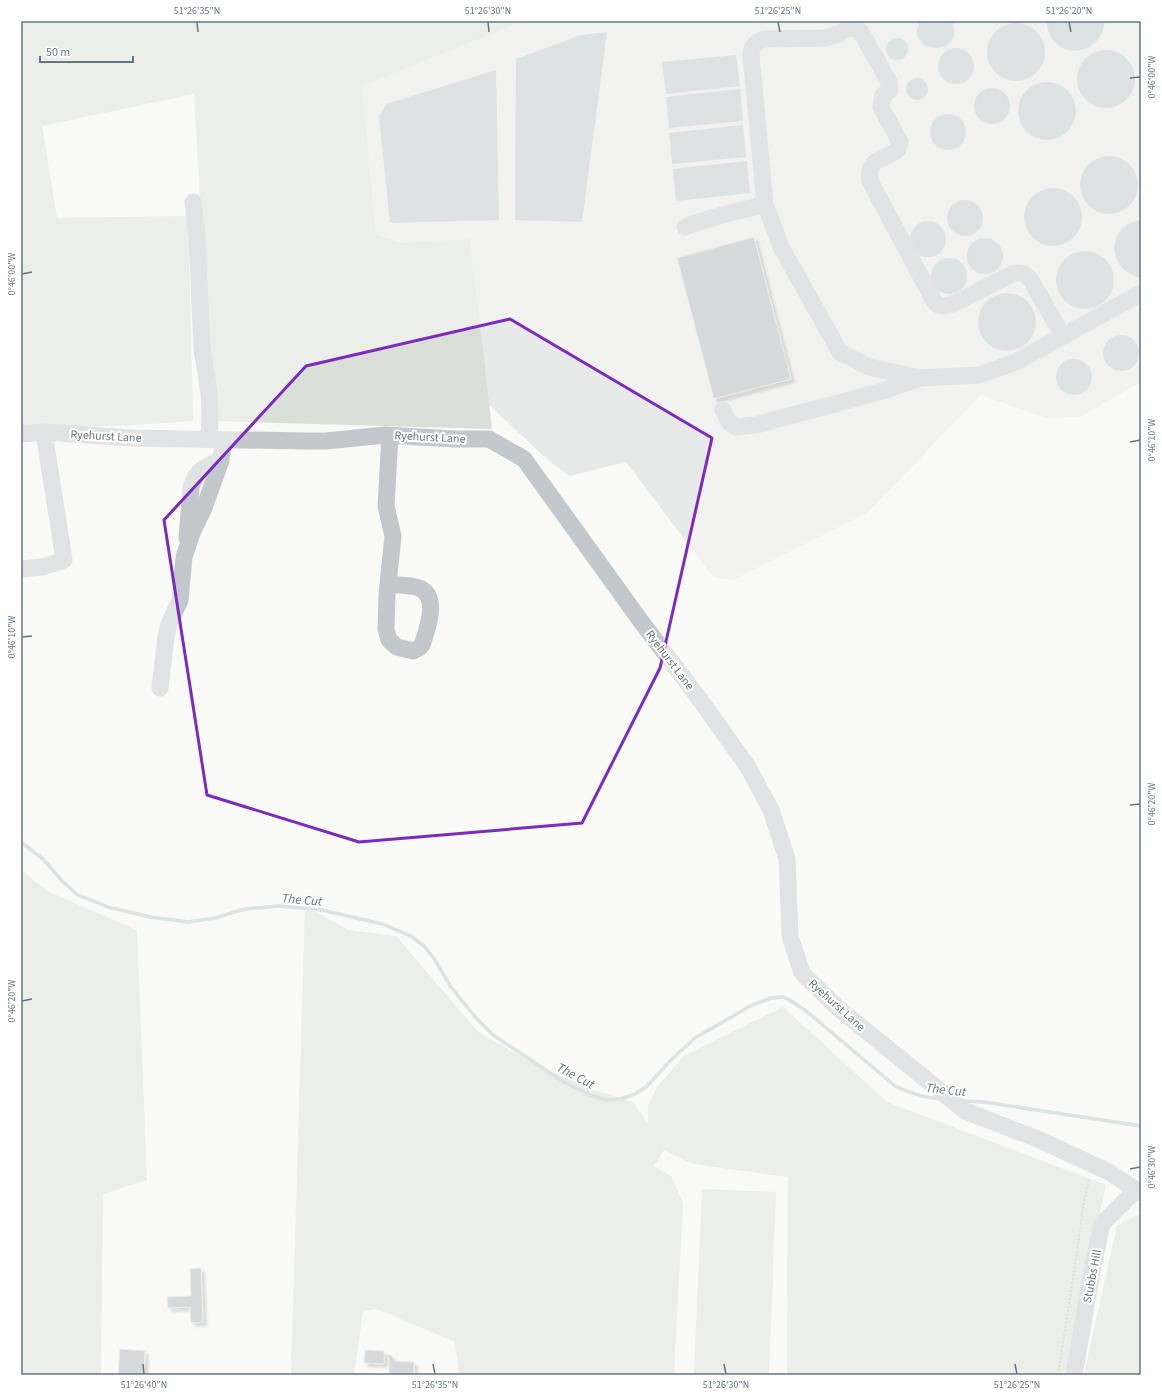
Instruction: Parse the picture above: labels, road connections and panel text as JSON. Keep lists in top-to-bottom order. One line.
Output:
{"streets":{"street":["Ryehurst Lane","Stubbs Hill"]},"crossings":[["Ryehurst Lane","Stubbs Hill"]],"water":["The Cut"],"scale_bar":"50 m","coordinates":["51°26'35\"N","51°26'30\"N","51°26'25\"N","51°26'20\"N","0°46'00\"W","0°46'10\"W","0°46'20\"W","0°46'30\"W","51°26'40\"N"]}
